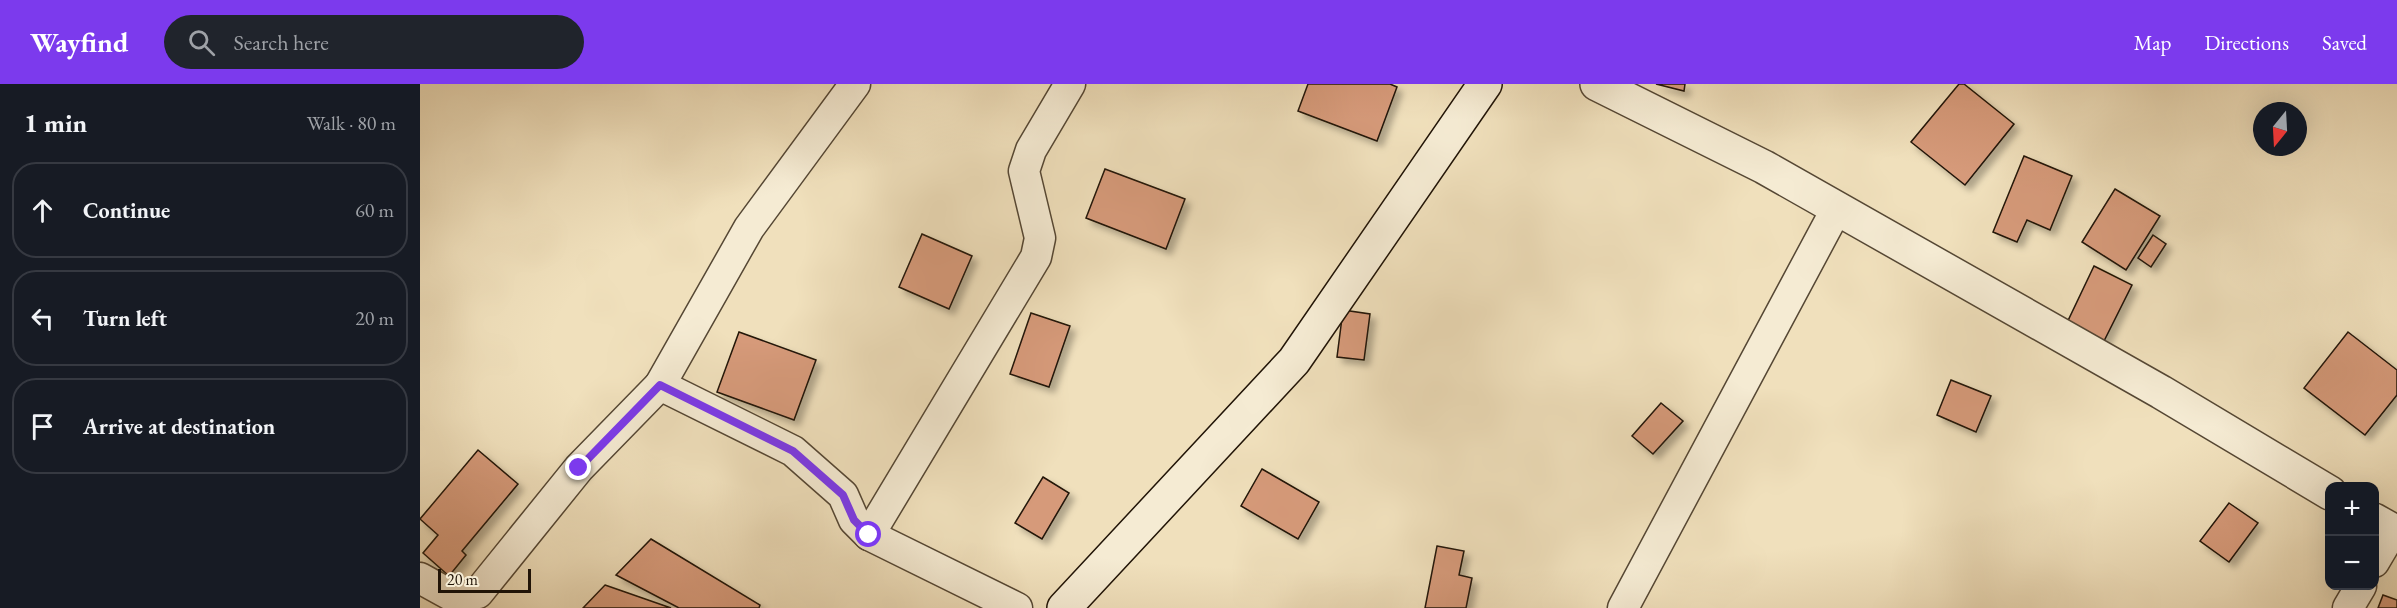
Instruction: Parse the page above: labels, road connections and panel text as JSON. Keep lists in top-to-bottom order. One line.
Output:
{"scale_bar":"20 m","north":"bottom","page":{"header":"Wayfind","search":"Search here","nav":["Map","Directions","Saved"],"heading":["1 min","Walk · 80 m"],"list":[["Continue","60 m"],["Turn left","20 m"],"Arrive at destination"],"map_buttons":["+","−"],"scale":"20 m"}}
